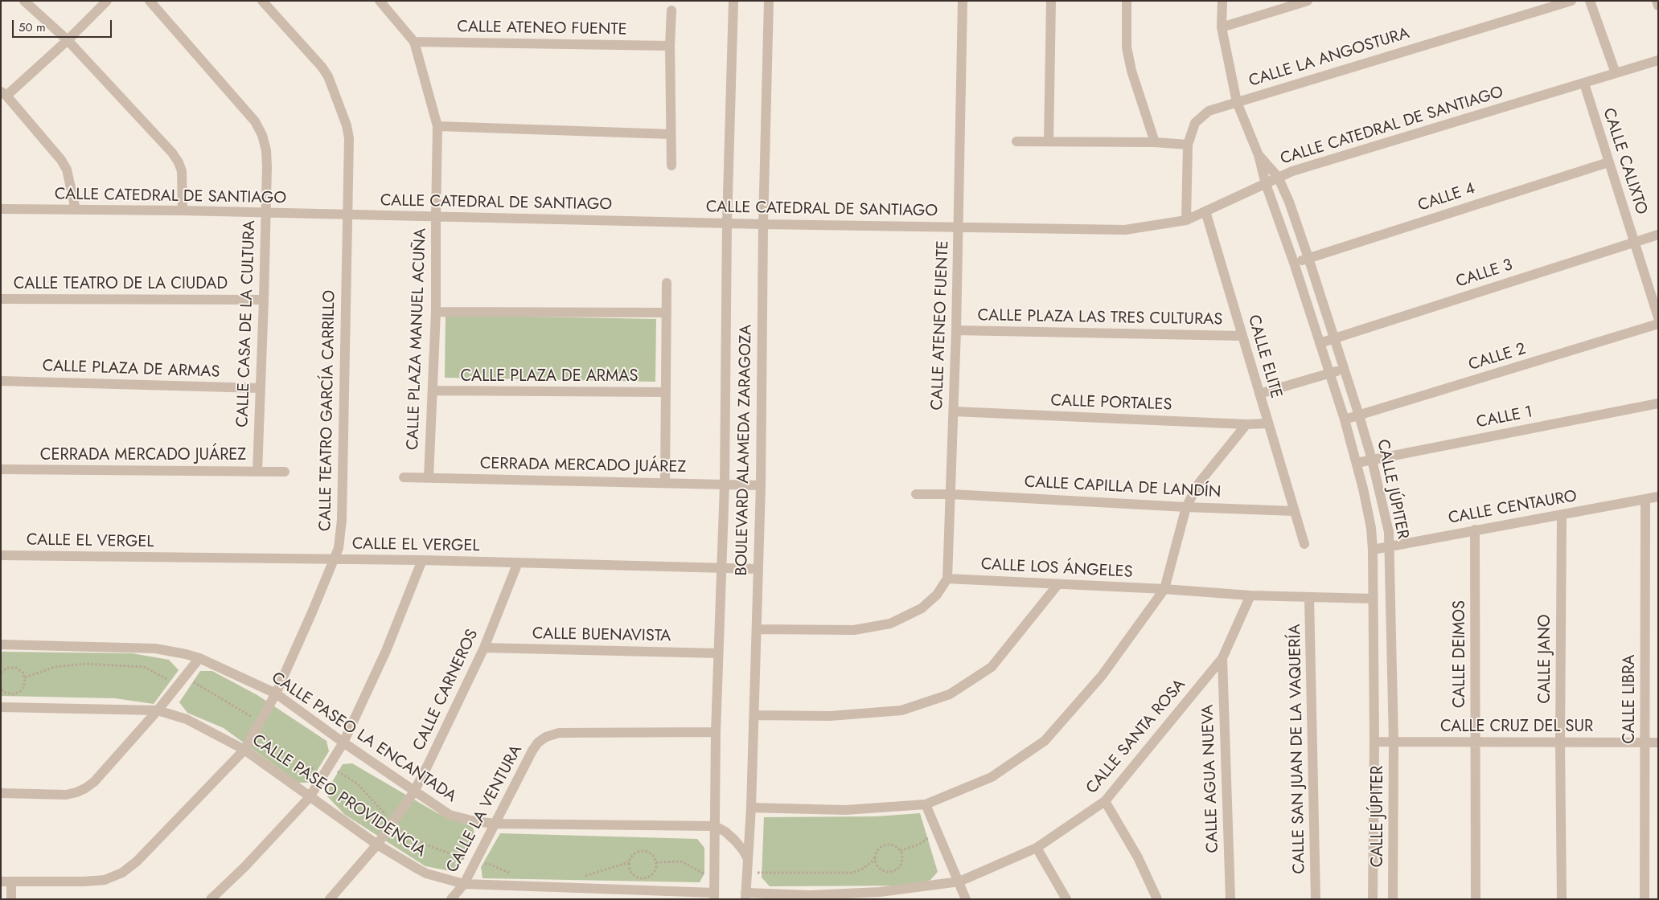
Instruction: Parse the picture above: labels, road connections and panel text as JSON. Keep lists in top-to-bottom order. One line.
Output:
{"streets":{"street":["CALLE ATENEO FUENTE","CALLE LA ANGOSTURA","CALLE CATEDRAL DE SANTIAGO","CALLE CALIXTO","CALLE 4","CALLE 3","CALLE TEATRO DE LA CIUDAD","CALLE PLAZA LAS TRES CULTURAS","CALLE CASA DE LA CULTURA","CALLE PLAZA MANUEL ACUÑA","CALLE ELITE","CALLE 2","CALLE PLAZA DE ARMAS","CALLE PORTALES","CALLE TEATRO GARCÍA CARRILLO","CALLE 1","BOULEVARD ALAMEDA ZARAGOZA","CERRADA MERCADO JUÁREZ","CALLE CAPILLA DE LANDÍN","CALLE JÚPITER","CALLE CENTAURO","CALLE EL VERGEL","CALLE LOS ÁNGELES","CALLE BUENAVISTA","CALLE DEIMOS","CALLE JANO","CALLE CARNEROS","CALLE LIBRA","CALLE CRUZ DEL SUR","CALLE SANTA ROSA","CALLE PASEO LA ENCANTADA","CALLE SAN JUAN DE LA VAQUERÍA","CALLE AGUA NUEVA","CALLE PASEO PROVIDENCIA","CALLE LA VENTURA"]},"crossings":[["CALLE ATENEO FUENTE","CALLE CATEDRAL DE SANTIAGO"],["CALLE ATENEO FUENTE","CALLE PLAZA LAS TRES CULTURAS"],["CALLE ATENEO FUENTE","CALLE PLAZA MANUEL ACUÑA"],["CALLE ATENEO FUENTE","CALLE PORTALES"],["CALLE ATENEO FUENTE","CALLE CAPILLA DE LANDÍN"],["CALLE ATENEO FUENTE","CALLE LOS ÁNGELES"],["CALLE LA ANGOSTURA","CALLE CATEDRAL DE SANTIAGO"],["CALLE LA ANGOSTURA","CALLE JÚPITER"],["CALLE CATEDRAL DE SANTIAGO","CALLE CALIXTO"],["CALLE CATEDRAL DE SANTIAGO","CALLE CASA DE LA CULTURA"],["CALLE CATEDRAL DE SANTIAGO","CALLE PLAZA MANUEL ACUÑA"],["CALLE CATEDRAL DE SANTIAGO","CALLE ELITE"],["CALLE CATEDRAL DE SANTIAGO","CALLE TEATRO GARCÍA CARRILLO"],["CALLE CATEDRAL DE SANTIAGO","BOULEVARD ALAMEDA ZARAGOZA"],["CALLE CATEDRAL DE SANTIAGO","CALLE JÚPITER"],["CALLE CALIXTO","CALLE 4"],["CALLE CALIXTO","CALLE 3"],["CALLE 4","CALLE JÚPITER"],["CALLE 3","CALLE JÚPITER"],["CALLE TEATRO DE LA CIUDAD","CALLE CASA DE LA CULTURA"],["CALLE PLAZA LAS TRES CULTURAS","CALLE ELITE"],["CALLE CASA DE LA CULTURA","CALLE PLAZA DE ARMAS"],["CALLE CASA DE LA CULTURA","CERRADA MERCADO JUÁREZ"],["CALLE PLAZA MANUEL ACUÑA","CALLE PLAZA DE ARMAS"],["CALLE PLAZA MANUEL ACUÑA","CERRADA MERCADO JUÁREZ"],["CALLE ELITE","CALLE PORTALES"],["CALLE ELITE","CALLE CAPILLA DE LANDÍN"],["CALLE 2","CALLE JÚPITER"],["CALLE TEATRO GARCÍA CARRILLO","CALLE EL VERGEL"],["CALLE TEATRO GARCÍA CARRILLO","CALLE PASEO LA ENCANTADA"],["CALLE TEATRO GARCÍA CARRILLO","CALLE PASEO PROVIDENCIA"],["CALLE 1","CALLE JÚPITER"],["BOULEVARD ALAMEDA ZARAGOZA","CERRADA MERCADO JUÁREZ"],["BOULEVARD ALAMEDA ZARAGOZA","CALLE EL VERGEL"],["BOULEVARD ALAMEDA ZARAGOZA","CALLE BUENAVISTA"],["BOULEVARD ALAMEDA ZARAGOZA","CALLE SANTA ROSA"],["BOULEVARD ALAMEDA ZARAGOZA","CALLE PASEO LA ENCANTADA"],["BOULEVARD ALAMEDA ZARAGOZA","CALLE PASEO PROVIDENCIA"],["BOULEVARD ALAMEDA ZARAGOZA","CALLE LA VENTURA"],["CALLE JÚPITER","CALLE CENTAURO"],["CALLE JÚPITER","CALLE LOS ÁNGELES"],["CALLE JÚPITER","CALLE CRUZ DEL SUR"],["CALLE CENTAURO","CALLE DEIMOS"],["CALLE CENTAURO","CALLE JANO"],["CALLE CENTAURO","CALLE LIBRA"],["CALLE EL VERGEL","CALLE CARNEROS"],["CALLE LOS ÁNGELES","CALLE SANTA ROSA"],["CALLE LOS ÁNGELES","CALLE SAN JUAN DE LA VAQUERÍA"],["CALLE BUENAVISTA","CALLE CARNEROS"],["CALLE DEIMOS","CALLE CRUZ DEL SUR"],["CALLE JANO","CALLE CRUZ DEL SUR"],["CALLE CARNEROS","CALLE PASEO LA ENCANTADA"],["CALLE CARNEROS","CALLE PASEO PROVIDENCIA"],["CALLE LIBRA","CALLE CRUZ DEL SUR"],["CALLE SANTA ROSA","CALLE AGUA NUEVA"],["CALLE PASEO LA ENCANTADA","CALLE LA VENTURA"],["CALLE PASEO PROVIDENCIA","CALLE LA VENTURA"]],"scale_bar":"50 m"}
